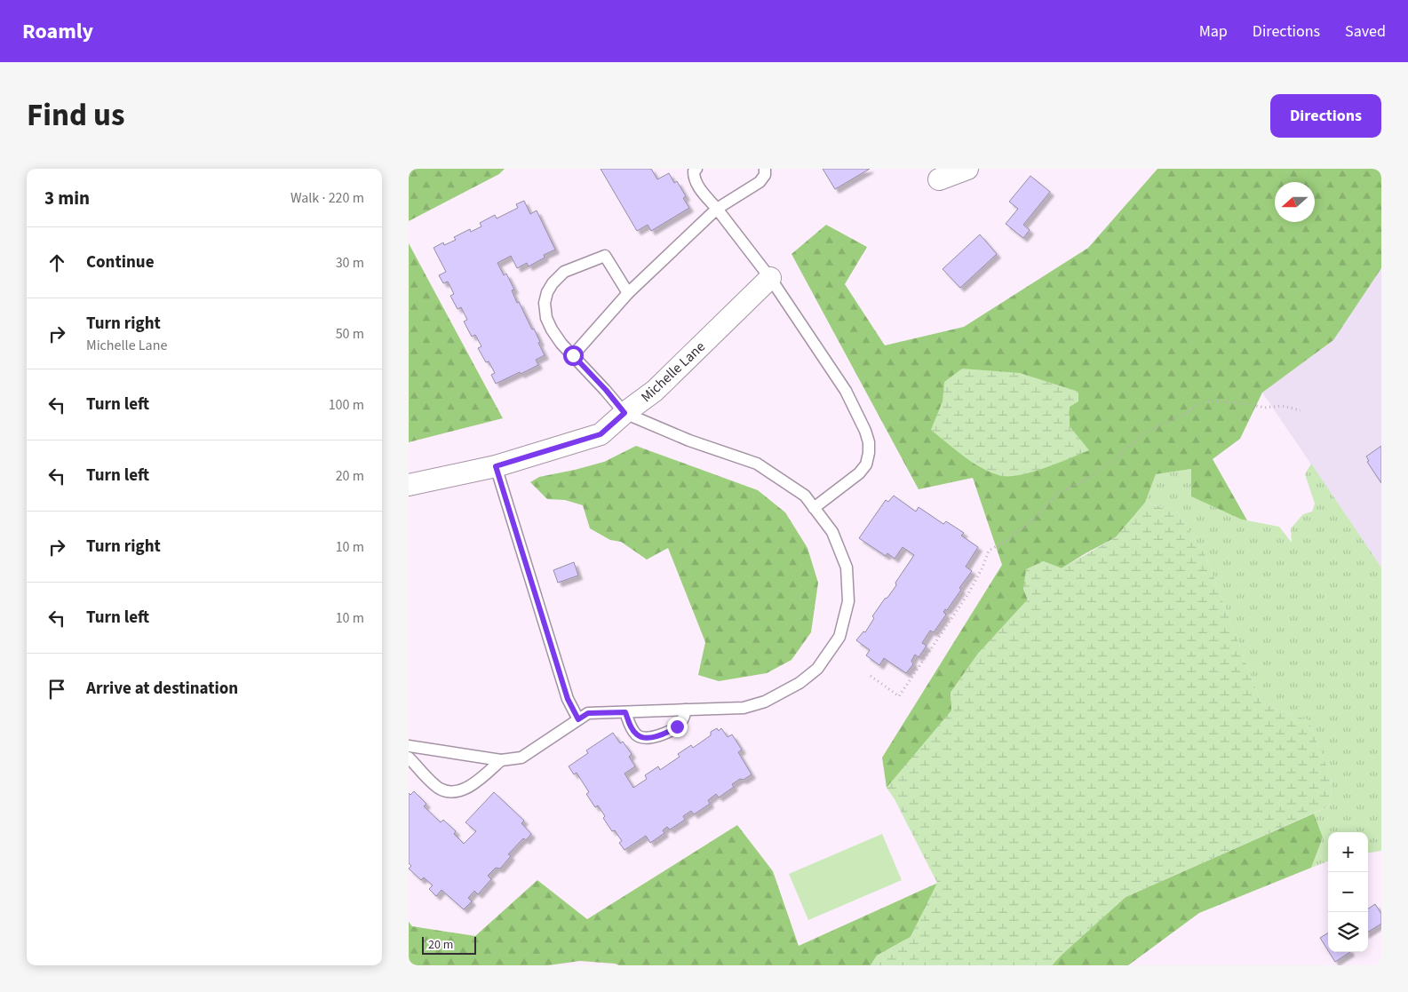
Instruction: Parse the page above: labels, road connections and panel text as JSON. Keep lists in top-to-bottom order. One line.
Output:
{"streets":{"street":["Michelle Lane"]},"scale_bar":"20 m","north":"left","page":{"header":"Roamly","nav":["Map","Directions","Saved"],"title":"Find us","buttons":"Directions","heading":["3 min","Walk · 220 m"],"list":[["Continue","30 m"],["Turn right","Michelle Lane","50 m"],["Turn left","100 m"],["Turn left","20 m"],["Turn right","10 m"],["Turn left","10 m"],"Arrive at destination"],"map_buttons":["+","−"],"scale":"20 m"}}
